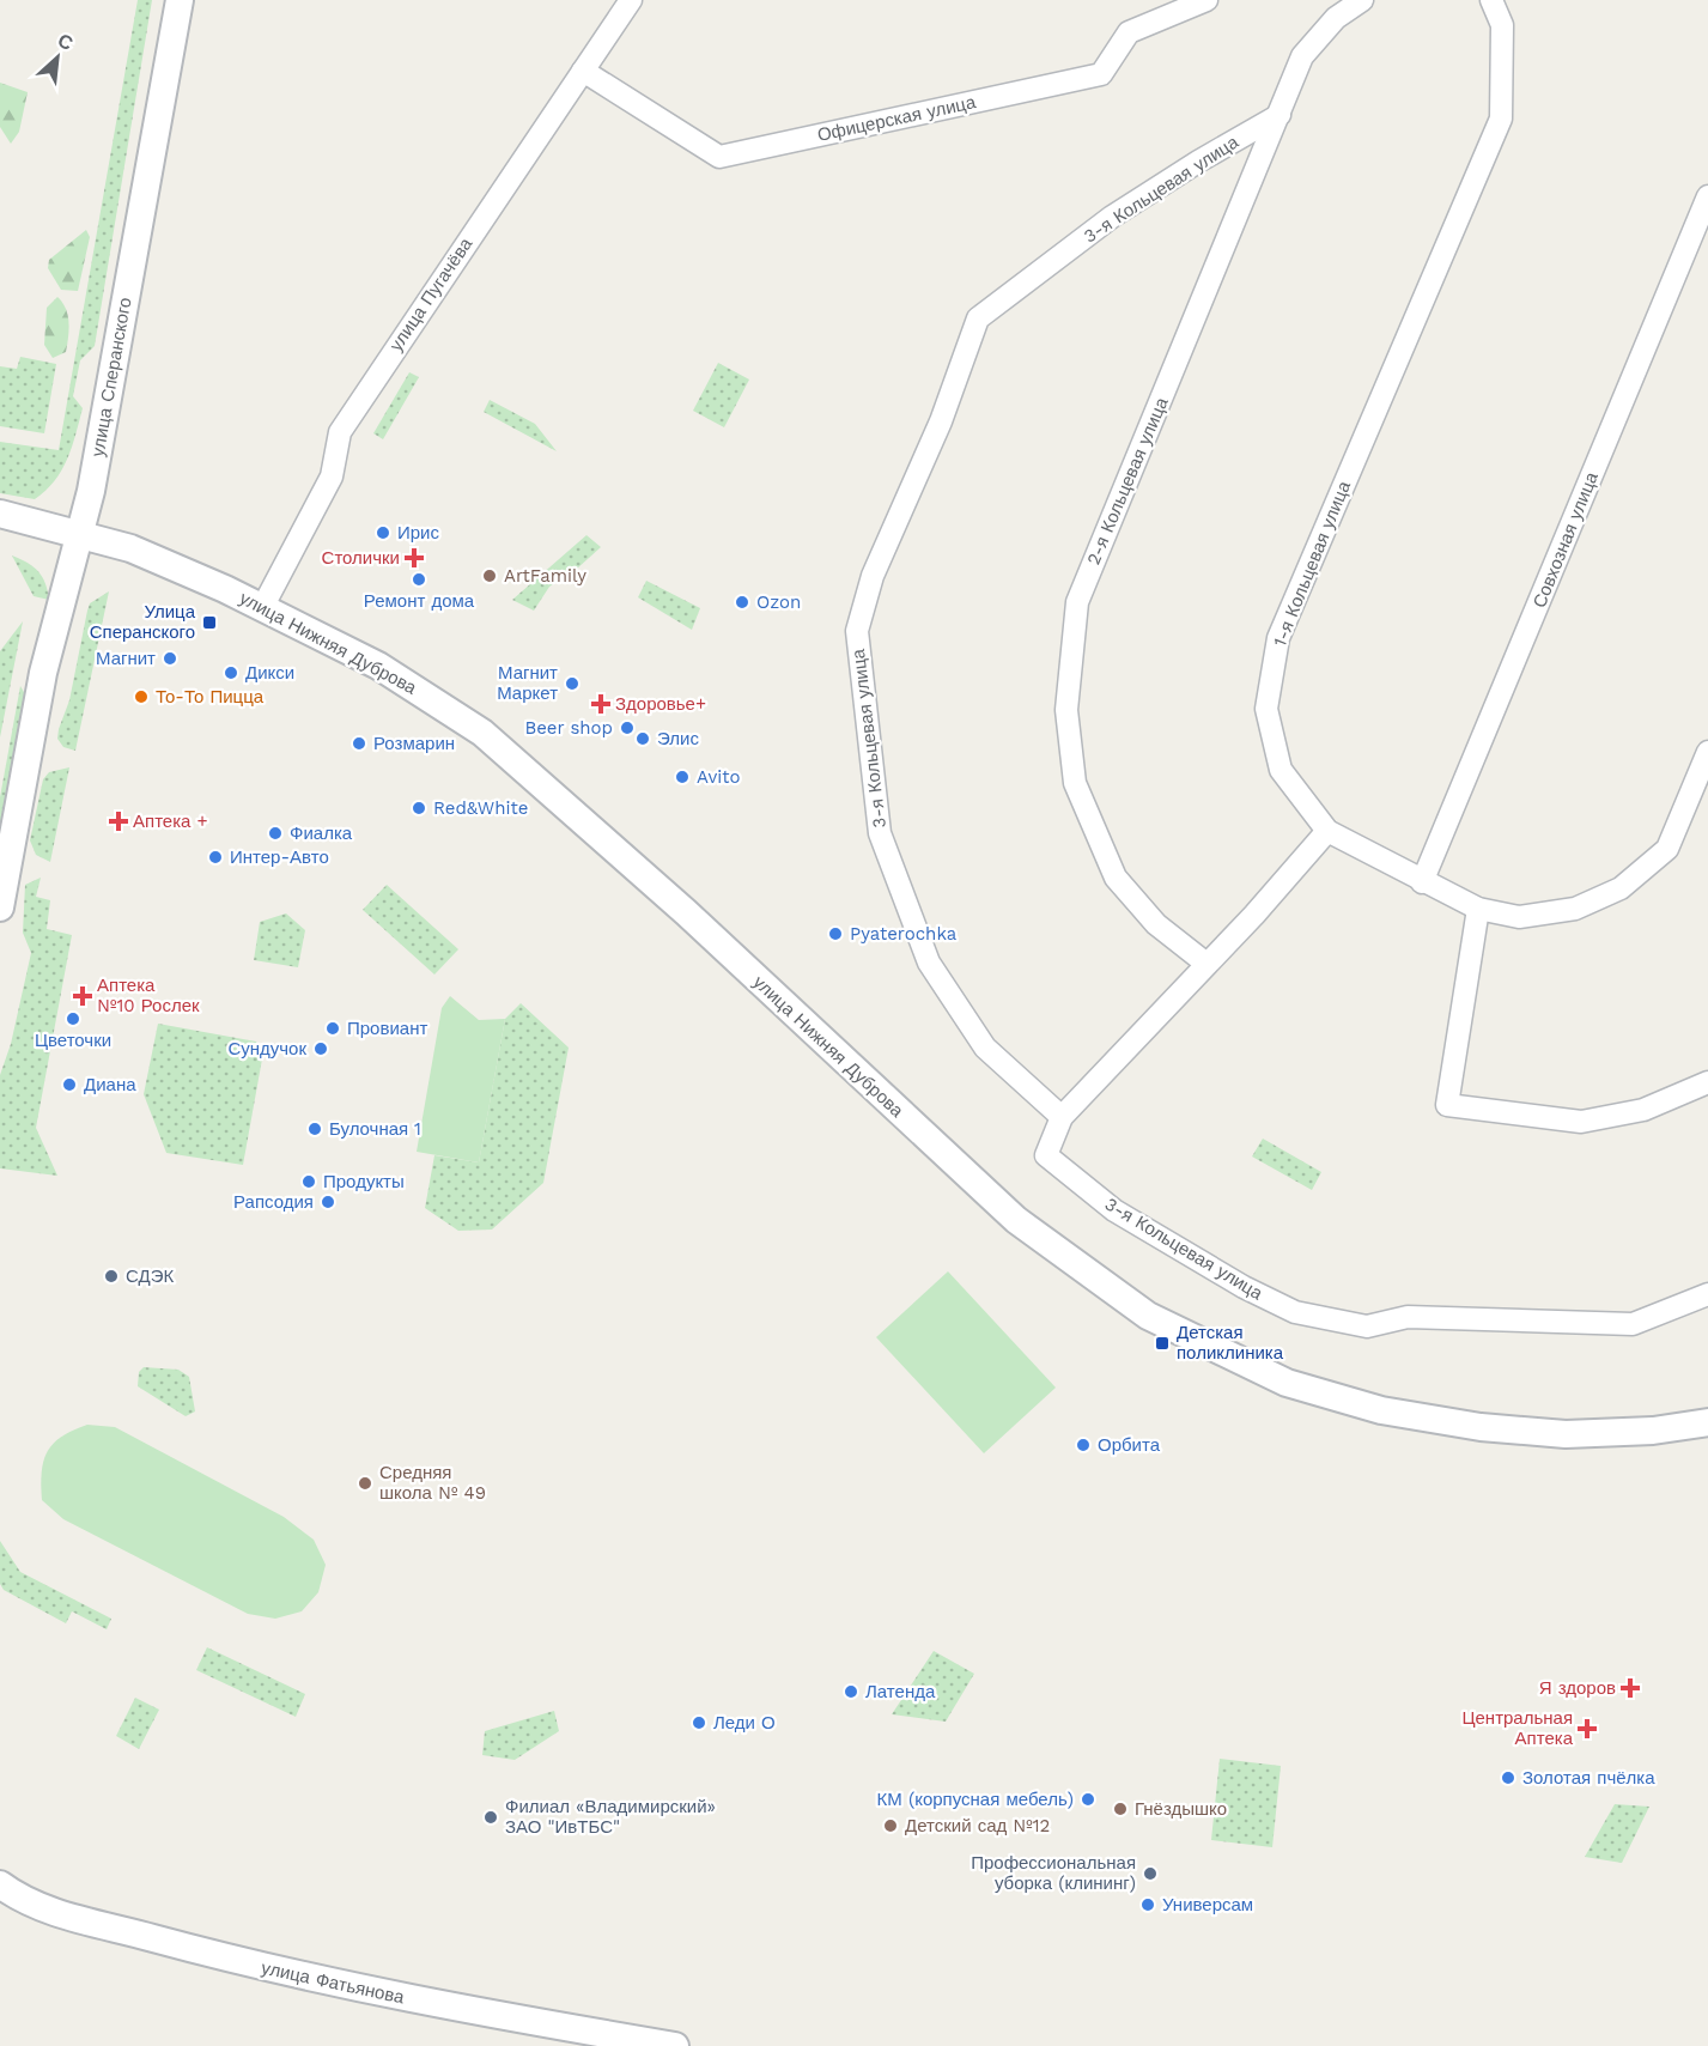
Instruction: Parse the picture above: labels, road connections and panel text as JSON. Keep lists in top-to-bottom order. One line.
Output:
{"streets":{"street":["Офицерская улица","3-я Кольцевая улица","улица Пугачёва","улица Сперанского","2-я Кольцевая улица","Совхозная улица","1-я Кольцевая улица","улица Нижняя Дуброва","улица Фатьянова"]},"crossings":[["Офицерская улица","улица Пугачёва"],["3-я Кольцевая улица","2-я Кольцевая улица"],["улица Пугачёва","улица Нижняя Дуброва"],["улица Сперанского","улица Нижняя Дуброва"],["Совхозная улица","1-я Кольцевая улица"]],"places":{"other":["Ирис","ArtFamily","Ремонт дома","Ozon","Магнит","Дикси","Магнит Маркет","То-То Пицца","Beer shop","Элис","Розмарин","Avito","Red&White","Фиалка","Интер-Авто","Pyaterochka","Цветочки","Провиант","Сундучок","Диана","Булочная 1","Продукты","Рапсодия","СДЭК","Орбита","Средняя школа № 49","Латенда","Леди О","Золотая пчёлка","КМ (корпусная мебель)","Гнёздышко","Филиал «Владимирский» ЗАО \"ИвТБС\"","Детский сад №12","Профессиональная уборка (клининг)","Универсам"],"health":["Столички","Здоровье+","Аптека +","Аптека №10 Рослек","Я здоров","Центральная Аптека"],"transit":["Улица Сперанского","Детская поликлиника"]},"north":"top right"}
